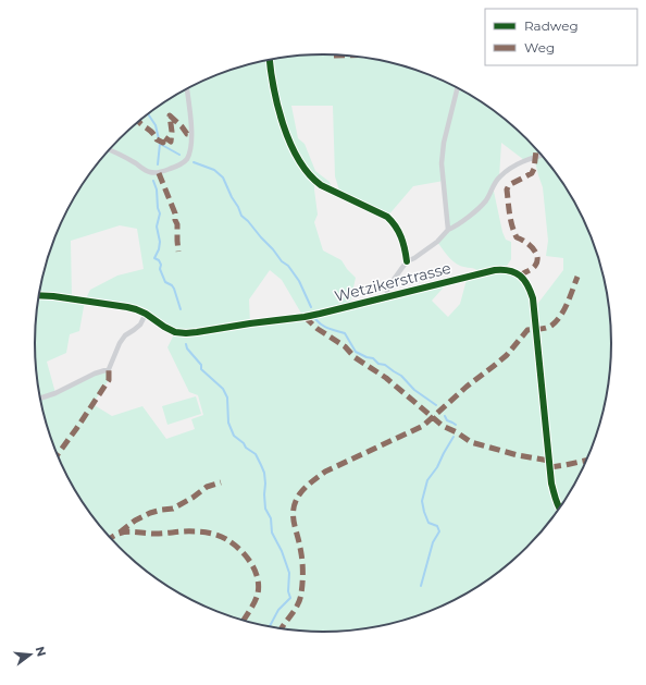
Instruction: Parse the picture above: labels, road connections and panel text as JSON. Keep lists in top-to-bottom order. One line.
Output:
{"streets":{"street":["Wetzikerstrasse"]},"legend":["Radweg","Weg"],"north":"right"}
